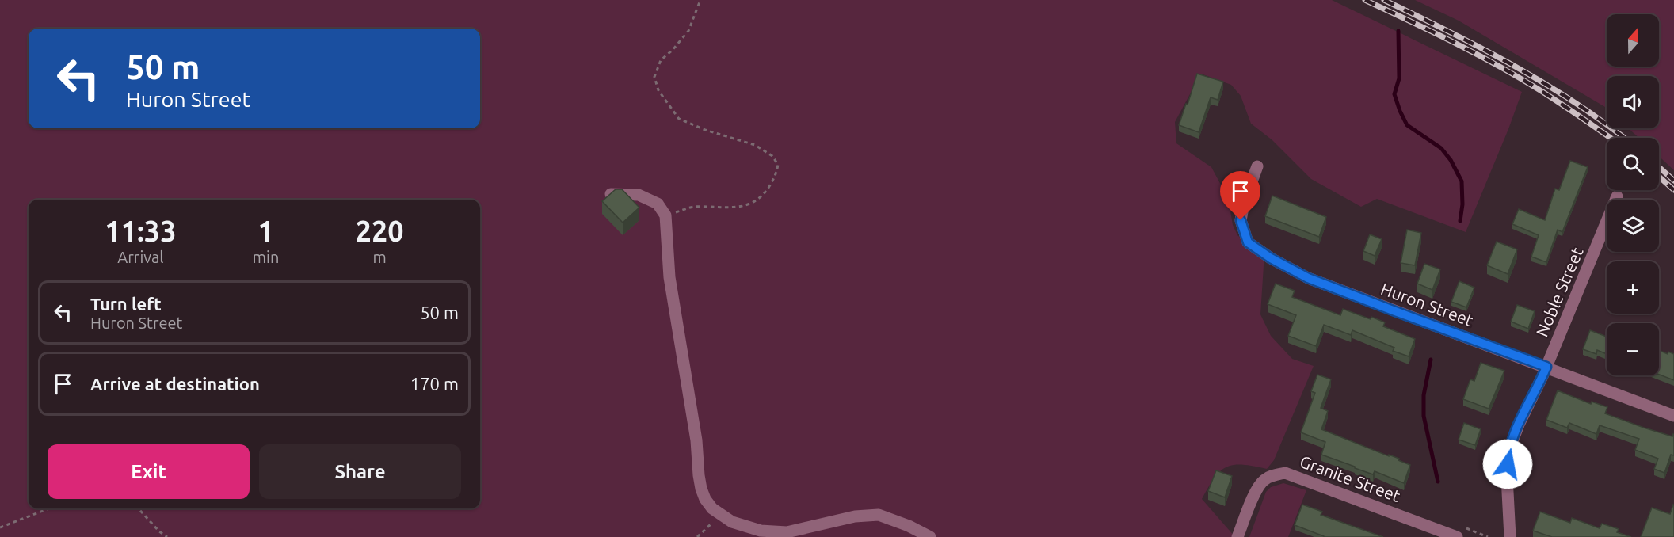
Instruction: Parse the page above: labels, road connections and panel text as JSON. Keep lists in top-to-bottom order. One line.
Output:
{"streets":{"street":["Noble Street","Huron Street","Granite Street"]},"crossings":[["Noble Street","Huron Street"]],"north":"top","page":{"map_buttons":["+","−"],"turn":["50 m","Huron Street"],"eta":["11:33","Arrival","1","min","220","m"],"list":[{"name":"Turn left","note":"Huron Street","value":"50 m"},{"name":"Arrive at destination","value":"170 m"}],"buttons":["Exit","Share"]}}
